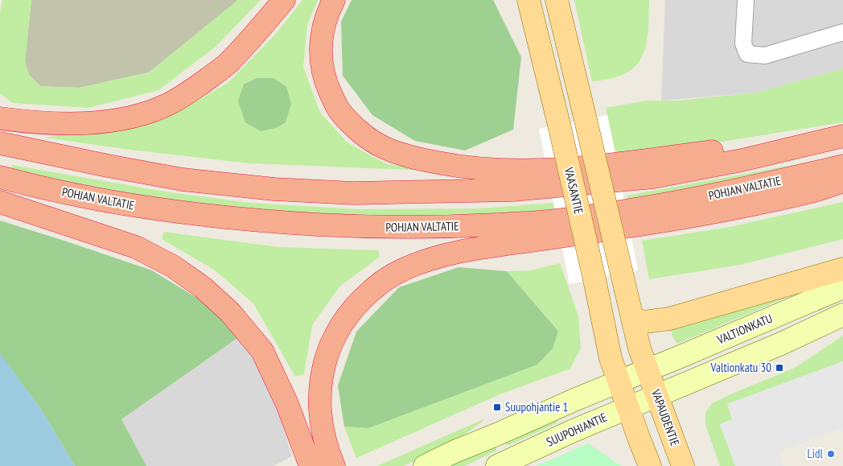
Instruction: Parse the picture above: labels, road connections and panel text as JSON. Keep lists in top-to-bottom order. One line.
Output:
{"streets":{"highway":["POHJAN VALTATIE"],"main road":["VAASANTIE","VALTIONKATU","VAPAUDENTIE","SUUPOHJANTIE"]},"crossings":[["VALTIONKATU","VAPAUDENTIE"],["VAPAUDENTIE","SUUPOHJANTIE"]],"places":{"transit":["Valtionkatu 30","Suupohjantie 1"],"other":["Lidl"]}}
